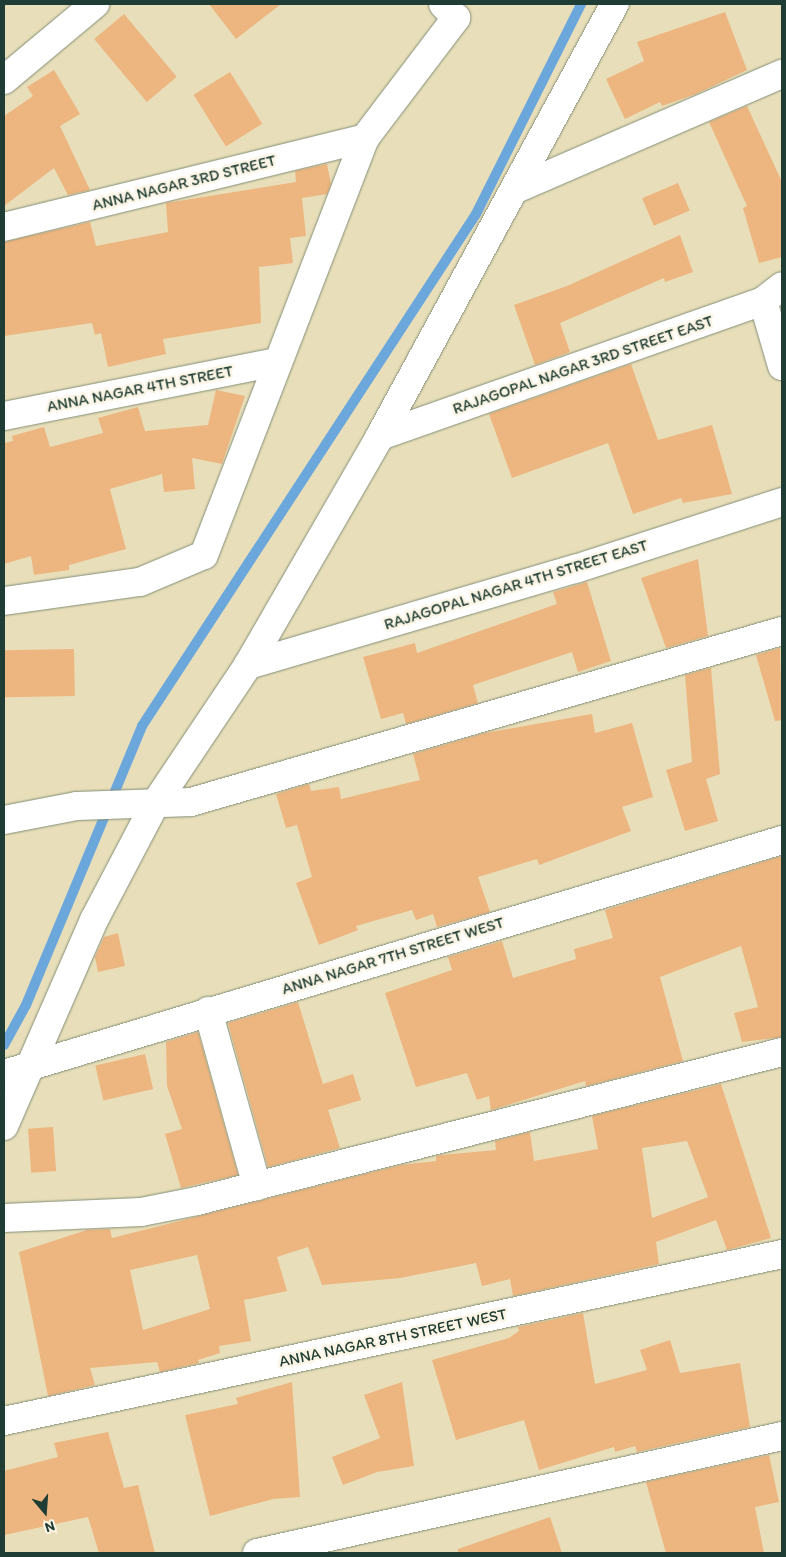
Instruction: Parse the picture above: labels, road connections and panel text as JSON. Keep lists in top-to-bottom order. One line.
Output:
{"streets":{"street":["ANNA NAGAR 3RD STREET","RAJAGOPAL NAGAR 3RD STREET EAST","ANNA NAGAR 4TH STREET","RAJAGOPAL NAGAR 4TH STREET EAST","ANNA NAGAR 7TH STREET WEST","ANNA NAGAR 8TH STREET WEST"]},"north":"bottom"}
